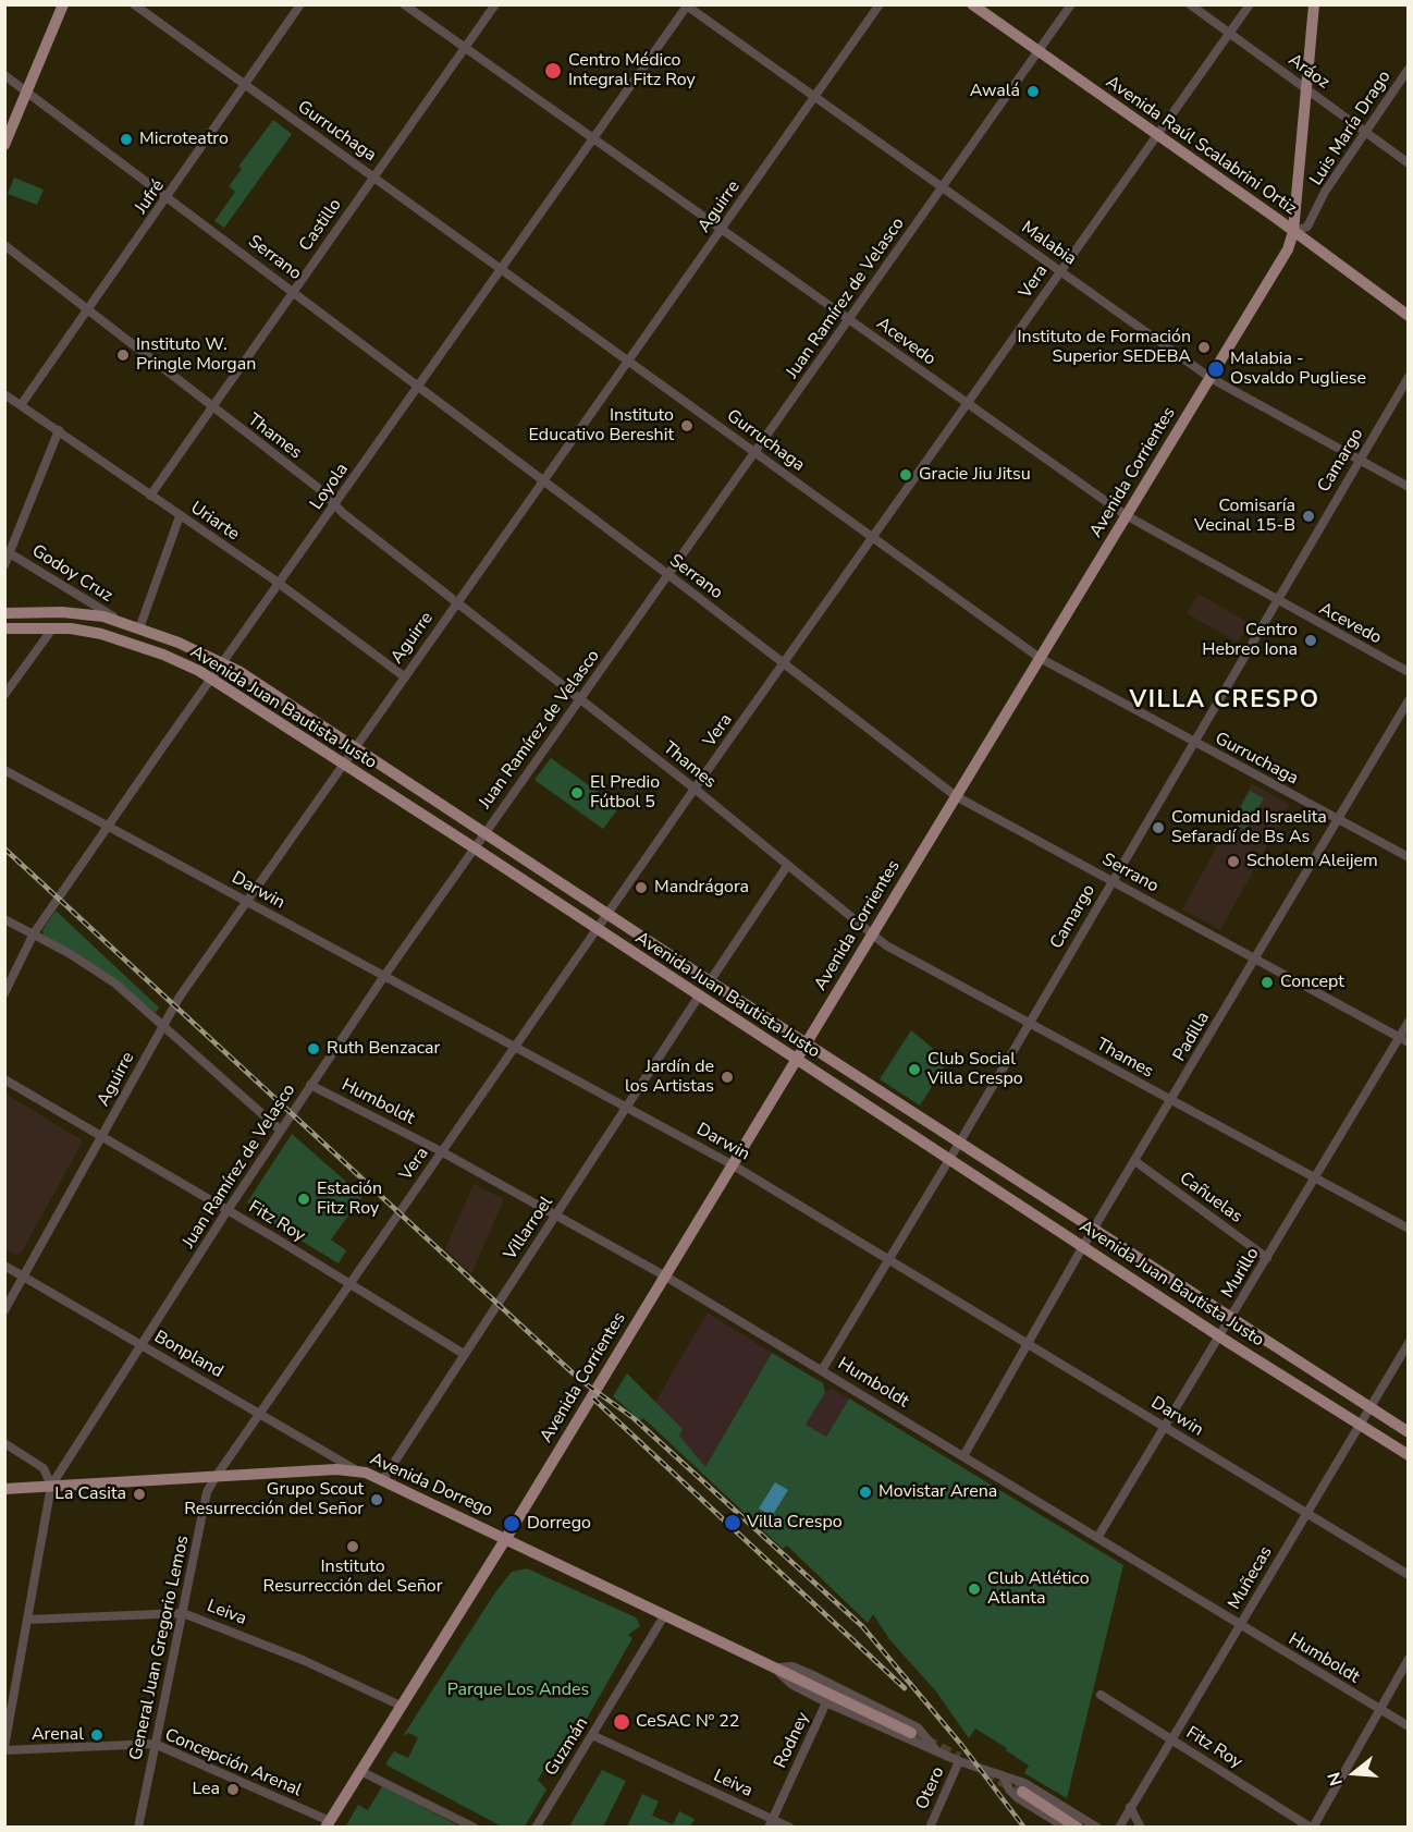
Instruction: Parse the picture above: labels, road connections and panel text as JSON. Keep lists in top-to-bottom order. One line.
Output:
{"streets":{"main road":["Avenida Raúl Scalabrini Ortiz","Avenida Corrientes","Avenida Juan Bautista Justo","Avenida Dorrego"],"street":["Aráoz","Luis María Drago","Gurruchaga","Jufré","Aguirre","Castillo","Malabia","Serrano","Vera","Juan Ramírez de Velasco","Acevedo","Thames","Camargo","Loyola","Uriarte","Godoy Cruz","Darwin","Padilla","Humboldt","Cañuelas","Fitz Roy","Villarroel","Murillo","Bonpland","Muñecas","Leiva","General Juan Gregorio Lemos","Rodney","Guzmán","Concepción Arenal","Otero"]},"crossings":[["Aráoz","Luis María Drago"],["Aráoz","Vera"],["Aráoz","Avenida Corrientes"],["Luis María Drago","Avenida Raúl Scalabrini Ortiz"],["Luis María Drago","Avenida Corrientes"],["Gurruchaga","Jufré"],["Gurruchaga","Aguirre"],["Gurruchaga","Castillo"],["Gurruchaga","Vera"],["Gurruchaga","Juan Ramírez de Velasco"],["Gurruchaga","Camargo"],["Gurruchaga","Avenida Corrientes"],["Gurruchaga","Loyola"],["Gurruchaga","Padilla"],["Avenida Raúl Scalabrini Ortiz","Vera"],["Avenida Raúl Scalabrini Ortiz","Juan Ramírez de Velasco"],["Avenida Raúl Scalabrini Ortiz","Avenida Corrientes"],["Jufré","Serrano"],["Jufré","Thames"],["Jufré","Uriarte"],["Aguirre","Malabia"],["Aguirre","Serrano"],["Aguirre","Acevedo"],["Aguirre","Thames"],["Aguirre","Uriarte"],["Aguirre","Avenida Juan Bautista Justo"],["Aguirre","Darwin"],["Aguirre","Fitz Roy"],["Aguirre","Bonpland"],["Castillo","Serrano"],["Castillo","Acevedo"],["Castillo","Thames"],["Castillo","Uriarte"],["Malabia","Vera"],["Malabia","Juan Ramírez de Velasco"],["Malabia","Camargo"],["Malabia","Avenida Corrientes"],["Malabia","Loyola"],["Serrano","Vera"],["Serrano","Juan Ramírez de Velasco"],["Serrano","Camargo"],["Serrano","Avenida Corrientes"],["Serrano","Loyola"],["Serrano","Padilla"],["Serrano","Murillo"],["Vera","Acevedo"],["Vera","Thames"],["Vera","Avenida Juan Bautista Justo"],["Vera","Darwin"],["Vera","Humboldt"],["Vera","Fitz Roy"],["Vera","Bonpland"],["Vera","Avenida Dorrego"],["Vera","General Juan Gregorio Lemos"],["Juan Ramírez de Velasco","Acevedo"],["Juan Ramírez de Velasco","Thames"],["Juan Ramírez de Velasco","Avenida Juan Bautista Justo"],["Juan Ramírez de Velasco","Darwin"],["Juan Ramírez de Velasco","Humboldt"],["Juan Ramírez de Velasco","Fitz Roy"],["Juan Ramírez de Velasco","Bonpland"],["Juan Ramírez de Velasco","Avenida Dorrego"],["Acevedo","Camargo"],["Acevedo","Avenida Corrientes"],["Acevedo","Loyola"],["Thames","Camargo"],["Thames","Avenida Corrientes"],["Thames","Loyola"],["Thames","Padilla"],["Thames","Murillo"],["Camargo","Avenida Juan Bautista Justo"],["Camargo","Darwin"],["Camargo","Humboldt"],["Avenida Corrientes","Avenida Juan Bautista Justo"],["Avenida Corrientes","Darwin"],["Avenida Corrientes","Humboldt"],["Avenida Corrientes","Avenida Dorrego"],["Avenida Corrientes","Leiva"],["Avenida Corrientes","Concepción Arenal"],["Loyola","Uriarte"],["Loyola","Avenida Juan Bautista Justo"],["Loyola","Darwin"],["Godoy Cruz","Avenida Juan Bautista Justo"],["Avenida Juan Bautista Justo","Padilla"],["Avenida Juan Bautista Justo","Villarroel"],["Avenida Juan Bautista Justo","Murillo"],["Avenida Juan Bautista Justo","Muñecas"],["Darwin","Padilla"],["Darwin","Villarroel"],["Darwin","Murillo"],["Darwin","Muñecas"],["Padilla","Humboldt"],["Padilla","Cañuelas"],["Humboldt","Villarroel"],["Humboldt","Murillo"],["Humboldt","Muñecas"],["Cañuelas","Murillo"],["Fitz Roy","Villarroel"],["Fitz Roy","Muñecas"],["Villarroel","Avenida Dorrego"],["Bonpland","Avenida Dorrego"],["Avenida Dorrego","General Juan Gregorio Lemos"],["Avenida Dorrego","Rodney"],["Avenida Dorrego","Guzmán"],["Avenida Dorrego","Otero"],["Leiva","General Juan Gregorio Lemos"],["Leiva","Rodney"],["Leiva","Guzmán"],["General Juan Gregorio Lemos","Concepción Arenal"]],"districts":["VILLA CRESPO"],"parks":["Parque Los Andes"],"places":["Centro Médico Integral Fitz Roy","Awalá","Microteatro","Instituto de Formación Superior SEDEBA","Instituto W. Pringle Morgan","Malabia - Osvaldo Pugliese","Instituto Educativo Bereshit","Gracie Jiu Jitsu","Comisaría Vecinal 15-B","Centro Hebreo Iona","El Predio Fútbol 5","Comunidad Israelita Sefaradí de Bs As","Scholem Aleijem","Mandrágora","Concept","Ruth Benzacar","Club Social Villa Crespo","Jardín de los Artistas","Estación Fitz Roy","Movistar Arena","La Casita","Grupo Scout Resurrección del Señor","Villa Crespo","Dorrego","Instituto Resurrección del Señor","Club Atlético Atlanta","CeSAC Nº 22","Arenal","Lea"],"north":"left"}
